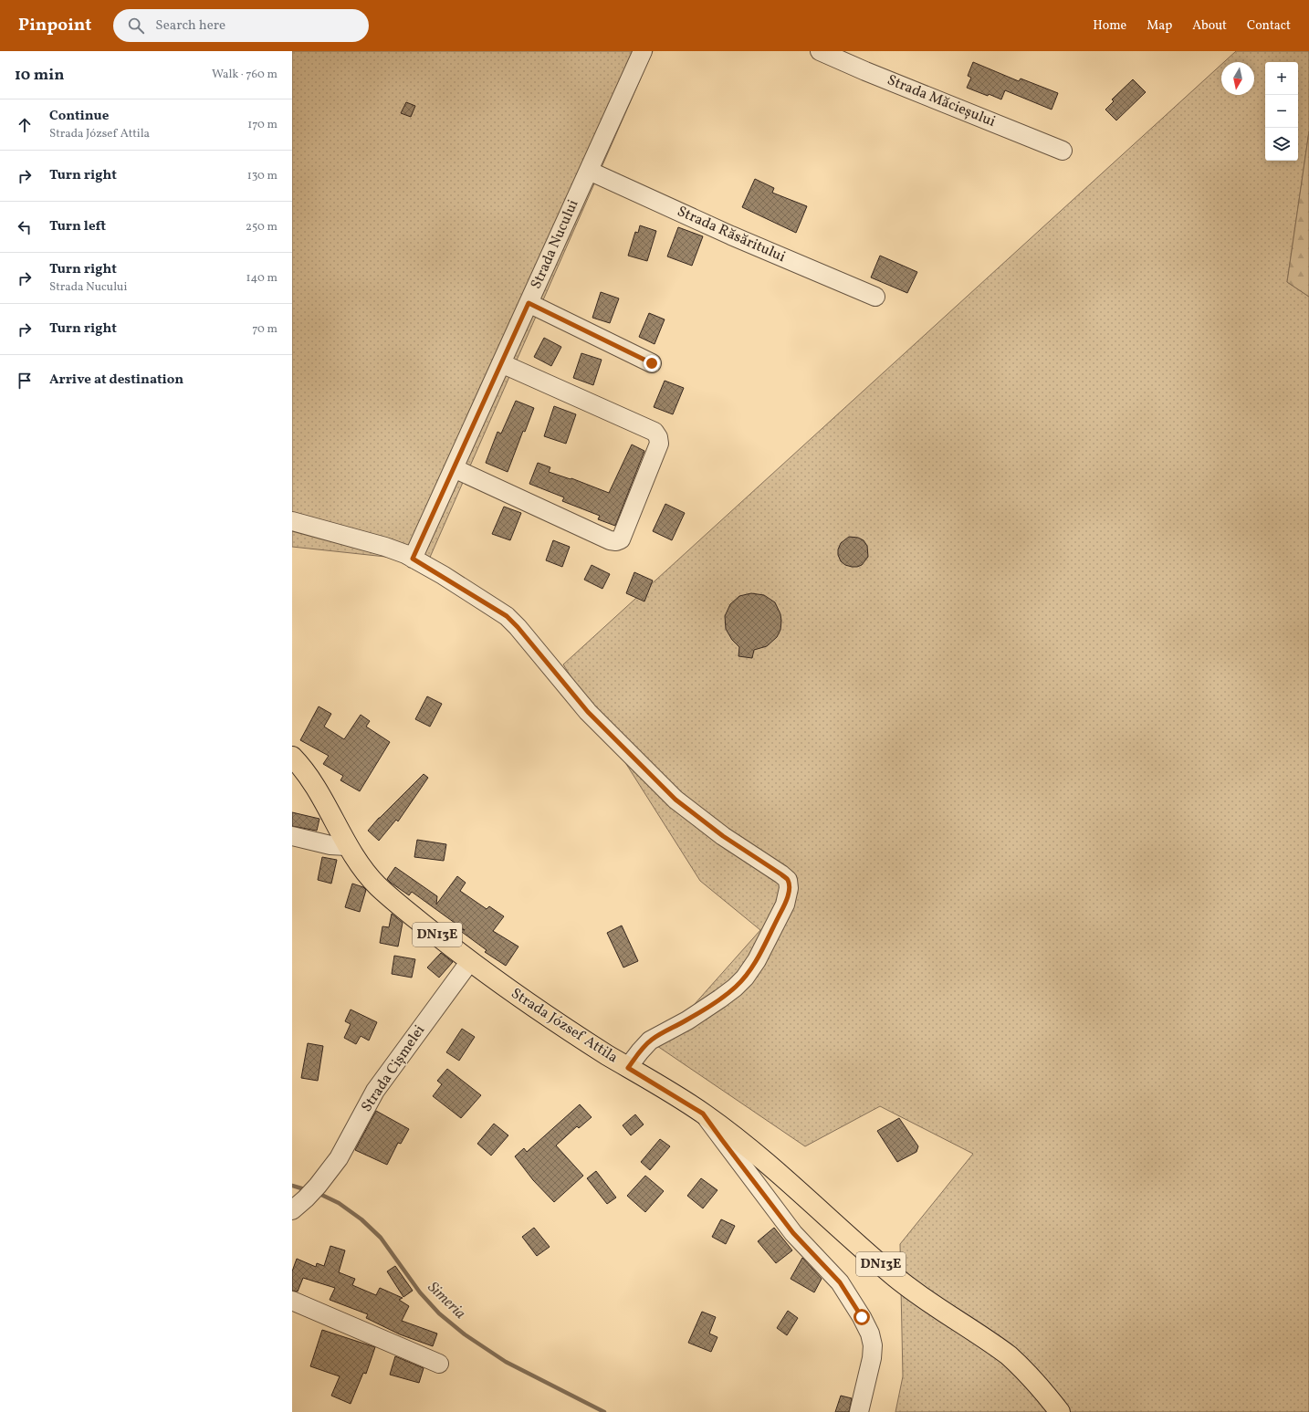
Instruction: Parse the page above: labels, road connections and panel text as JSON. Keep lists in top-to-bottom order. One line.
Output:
{"streets":{"main road":["DN13E","Strada József Attila"],"street":["Strada Măcieșului","Strada Răsăritului","Strada Nucului","Strada Cișmelei"]},"crossings":[["Strada Răsăritului","Strada Nucului"],["DN13E","Strada József Attila"],["Strada József Attila","Strada Cișmelei"]],"water":["Simeria"],"north":"bottom","page":{"header":"Pinpoint","search":"Search here","nav":["Home","Map","About","Contact"],"heading":["10 min","Walk · 760 m"],"map_buttons":["+","−"],"list":[["Continue","Strada József Attila","170 m"],["Turn right","130 m"],["Turn left","250 m"],["Turn right","Strada Nucului","140 m"],["Turn right","70 m"],"Arrive at destination"]}}
